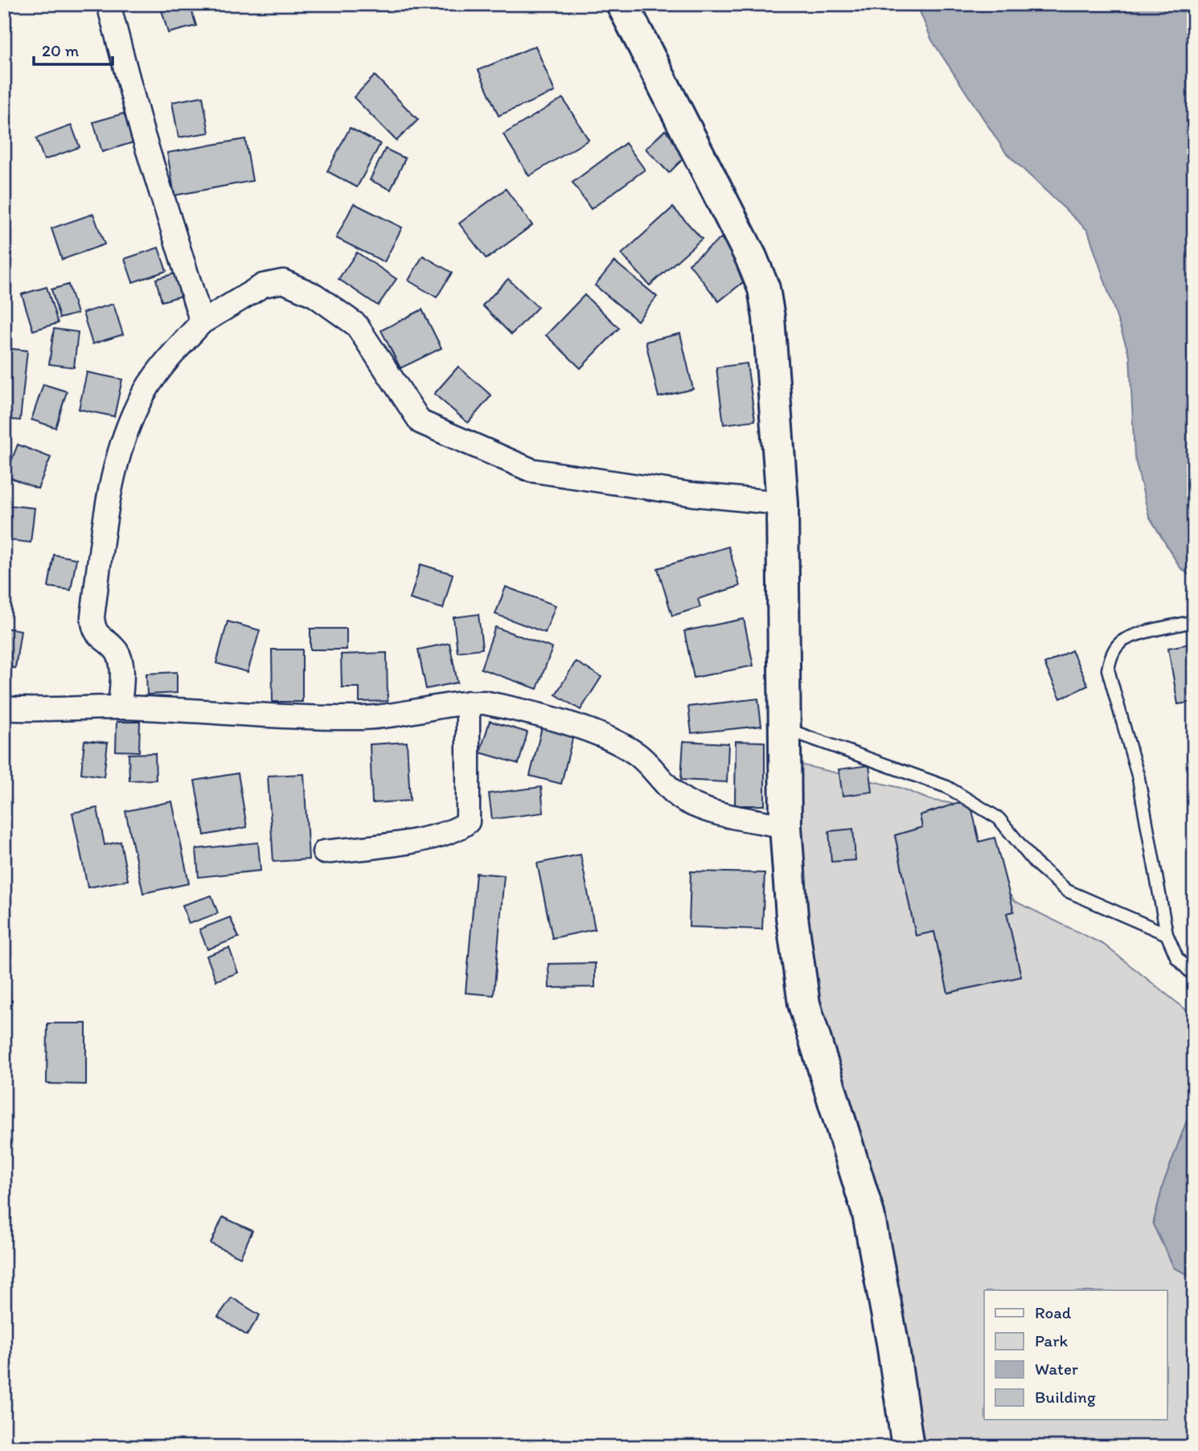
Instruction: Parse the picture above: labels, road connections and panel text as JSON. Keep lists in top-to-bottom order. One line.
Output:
{"legend":["Road","Park","Water","Building"],"scale_bar":"20 m"}
